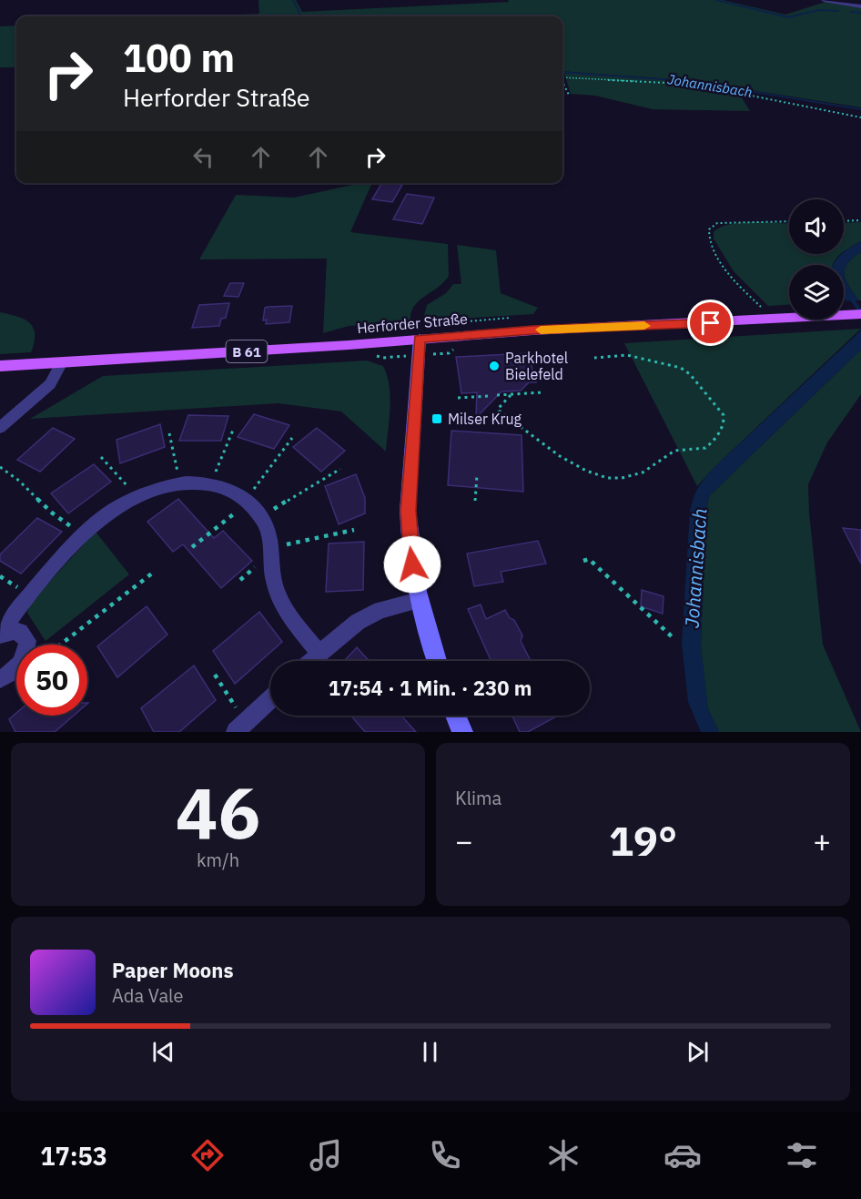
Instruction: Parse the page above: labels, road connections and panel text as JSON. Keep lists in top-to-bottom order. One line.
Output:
{"streets":{"main road":["Herforder Straße","B 61"]},"water":["Johannisbach"],"places":{"other":["Parkhotel Bielefeld"],"transit":["Milser Krug"]},"page":{"turn":["100 m","Herforder Straße"],"limit":"50","trip":"17:54 · 1 Min. · 230 m","tile":[["46","km/h"],"Klima"],"heat":["−","19°","+"],"song":["Paper Moons","Ada Vale"],"tabs":"17:53"}}
